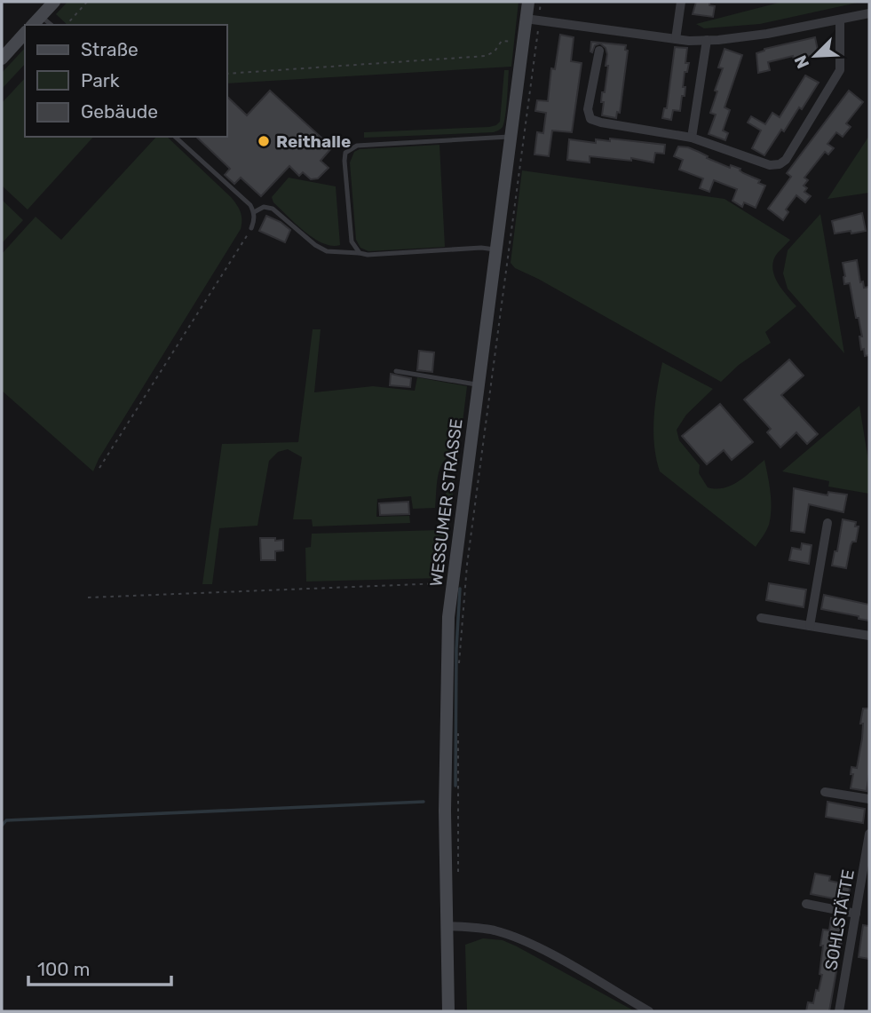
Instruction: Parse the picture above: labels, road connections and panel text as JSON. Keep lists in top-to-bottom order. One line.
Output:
{"streets":{"main road":["WESSUMER STRASSE"],"street":["SOHLSTÄTTE"]},"places":["Reithalle"],"legend":["Straße","Park","Gebäude"],"scale_bar":"100 m","north":"bottom left"}
